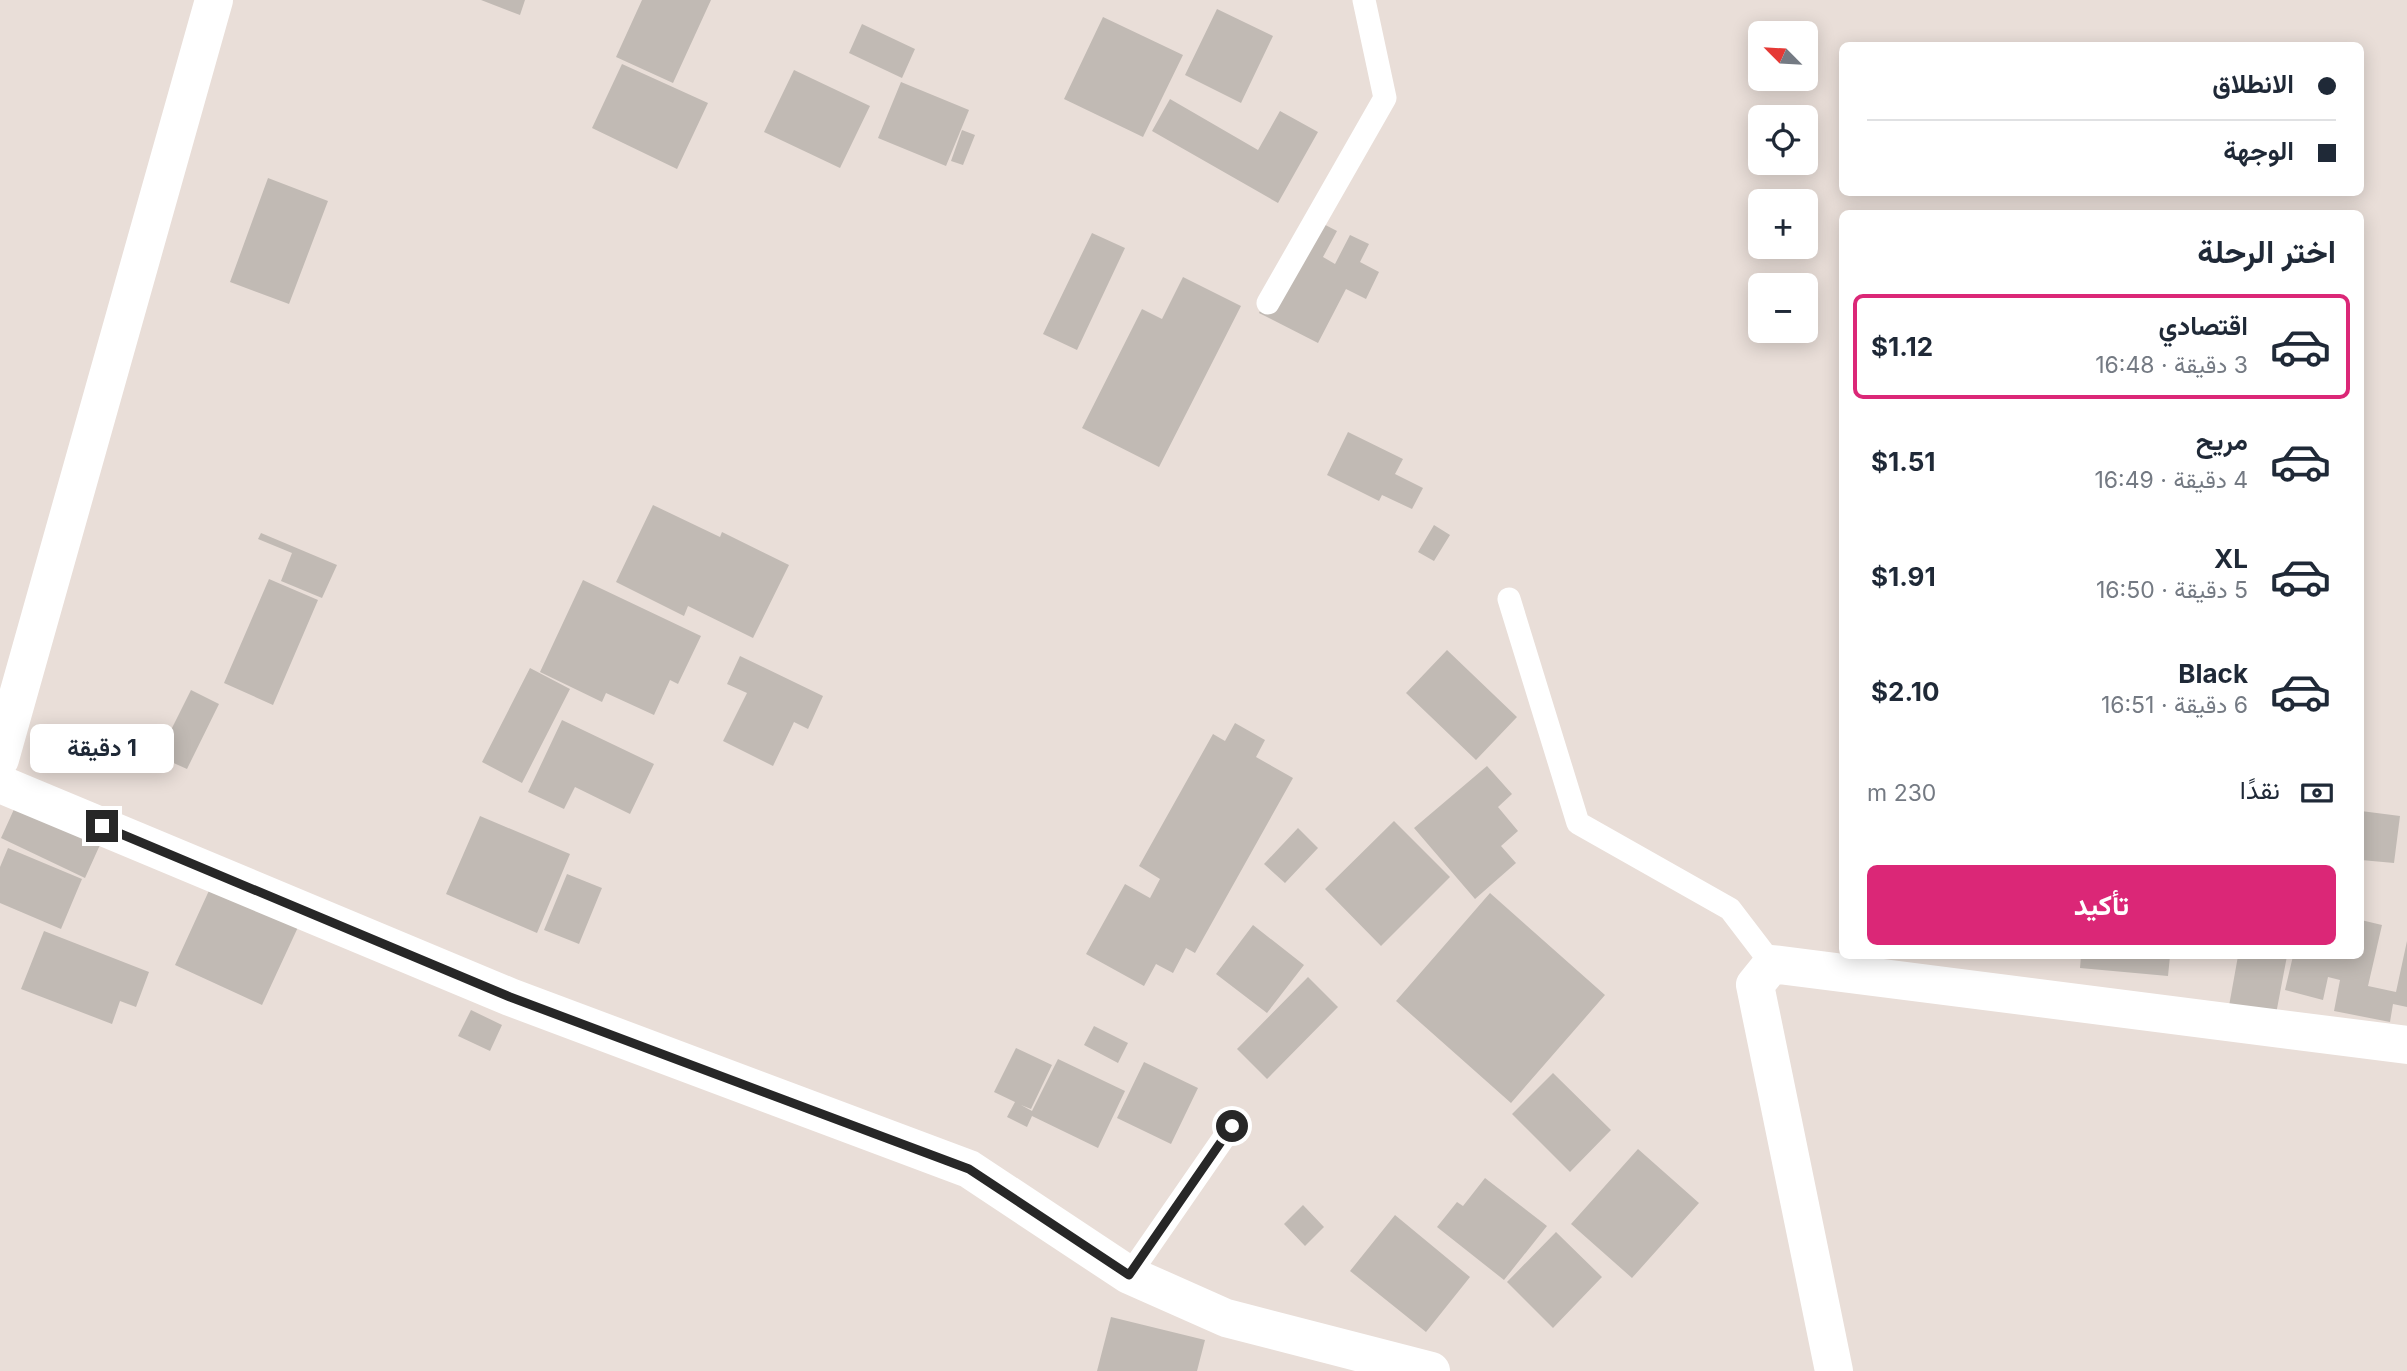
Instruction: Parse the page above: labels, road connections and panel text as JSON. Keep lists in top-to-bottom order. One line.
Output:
{"north":"top left","page":{"map_buttons":["+","−"],"banner":["الانطلاق","الوجهة"],"heading":"اختر الرحلة","list":[{"name":"اقتصادي","note":"3 دقيقة · 16:48","value":"$1.12"},{"name":"مريح","note":"4 دقيقة · 16:49","value":"$1.51"},{"name":"XL","note":"5 دقيقة · 16:50","value":"$1.91"},{"name":"Black","note":"6 دقيقة · 16:51","value":"$2.10"}],"bubble":"1 دقيقة","pay":["نقدًا","230 m"],"buttons":"تأكيد"}}
